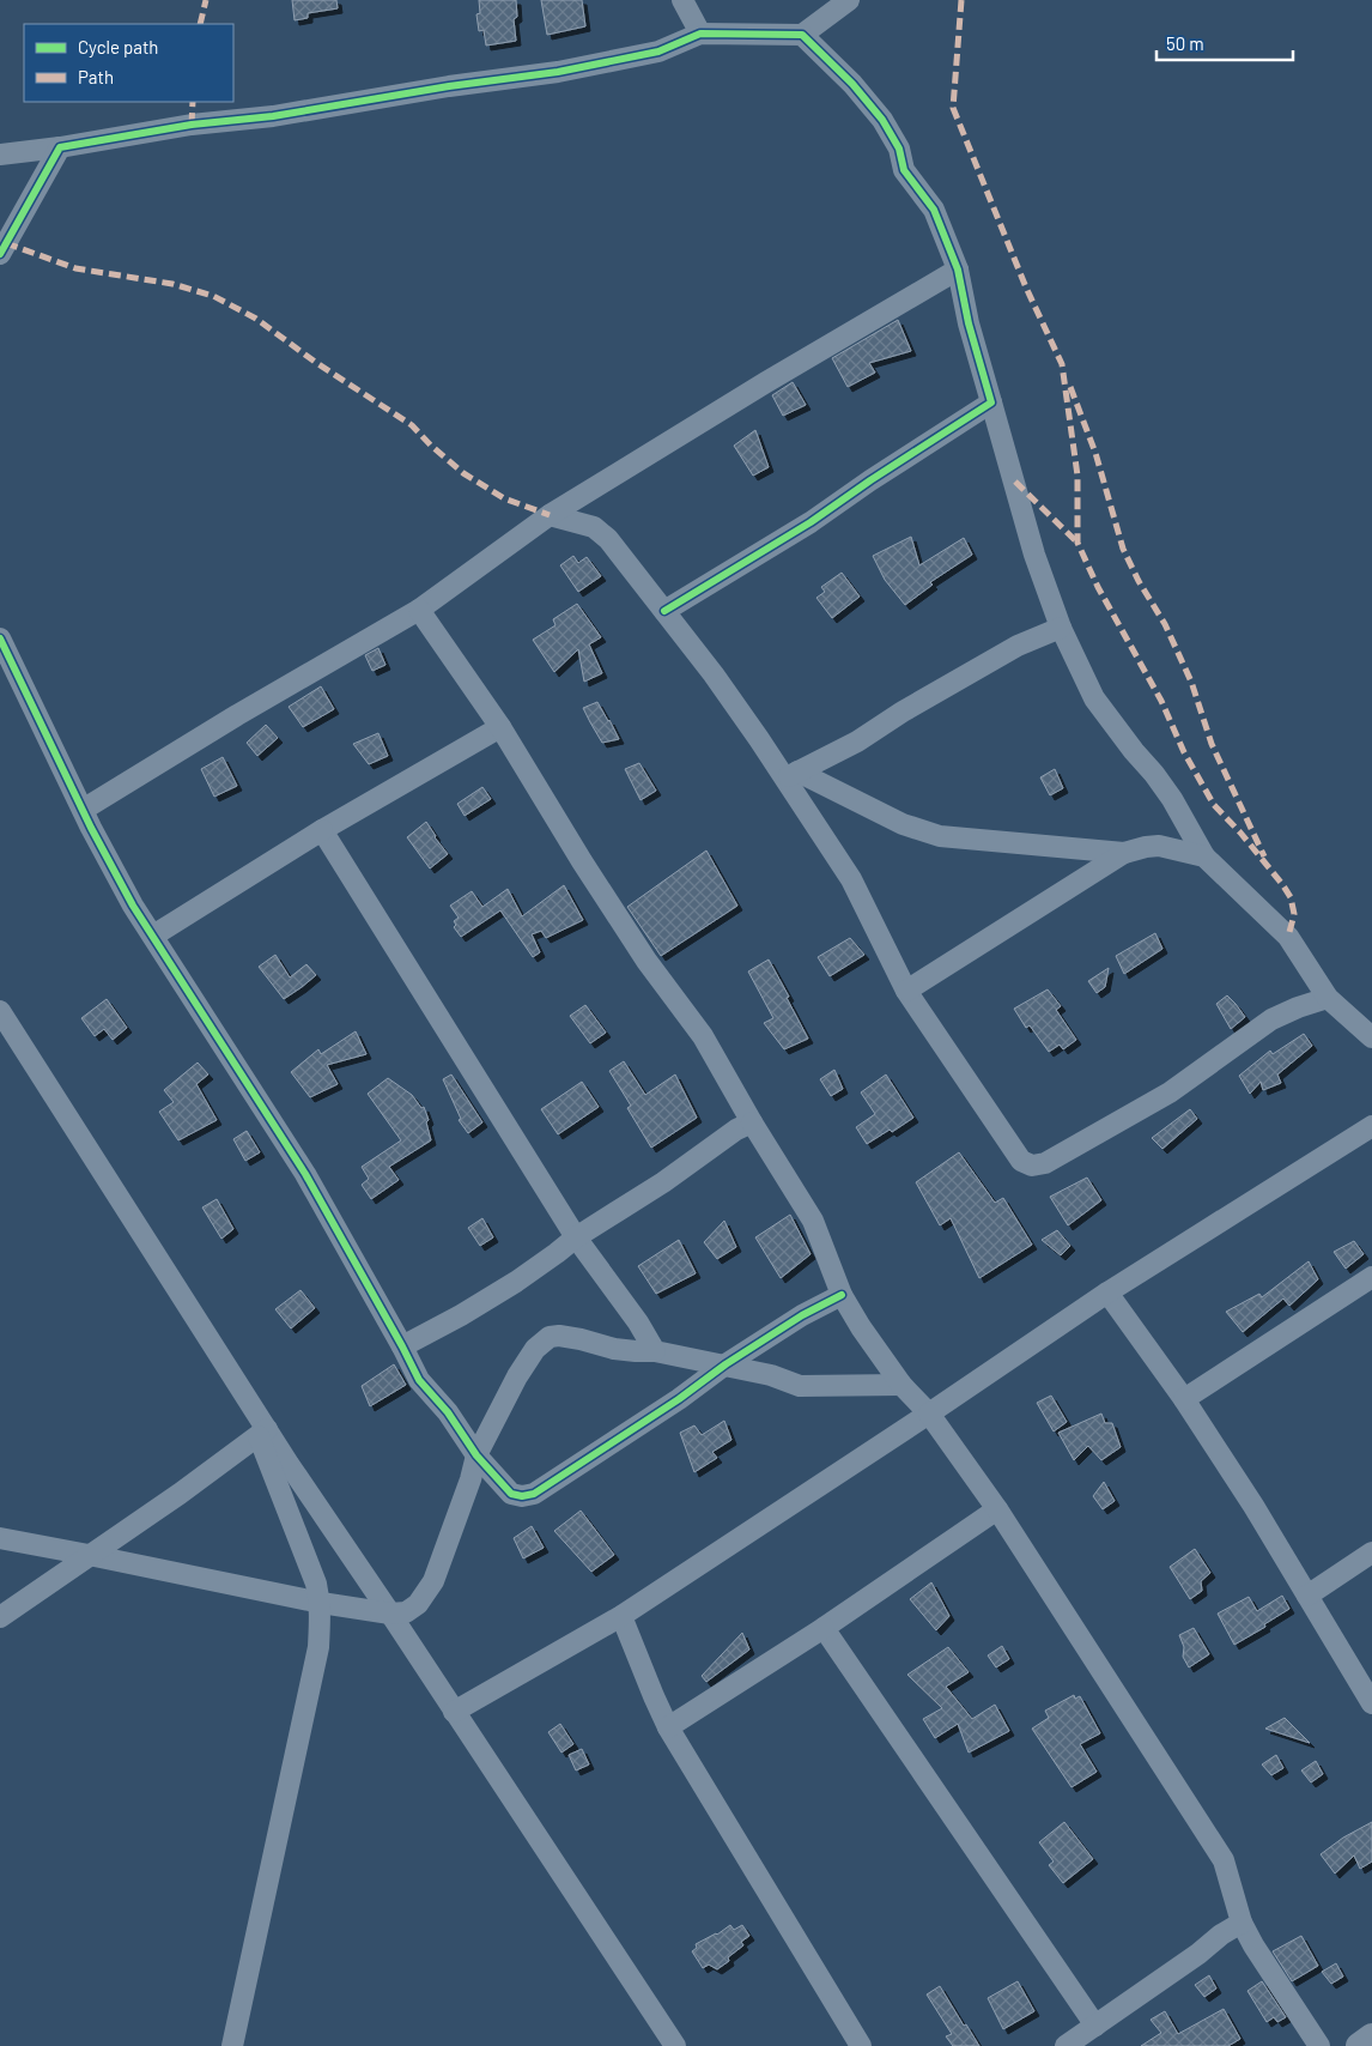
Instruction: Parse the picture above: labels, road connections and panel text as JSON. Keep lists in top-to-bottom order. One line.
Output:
{"legend":["Cycle path","Path"],"scale_bar":"50 m"}
